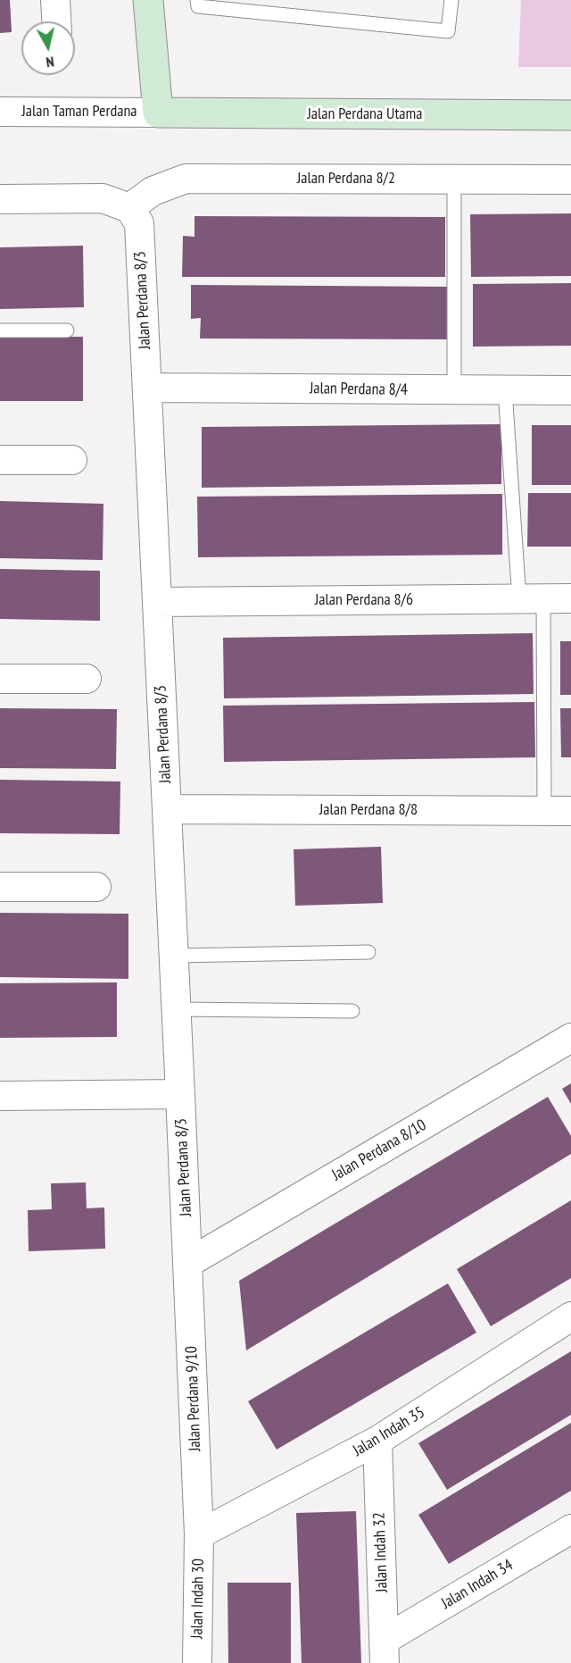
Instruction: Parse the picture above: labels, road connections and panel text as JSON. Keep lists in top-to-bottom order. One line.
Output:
{"streets":{"street":["Jalan Taman Perdana","Jalan Perdana Utama","Jalan Perdana 8/2","Jalan Perdana 8/3","Jalan Perdana 8/4","Jalan Perdana 8/6","Jalan Perdana 8/8","Jalan Perdana 8/10","Jalan Perdana 9/10","Jalan Indah 35","Jalan Indah 32","Jalan Indah 34","Jalan Indah 30"]},"crossings":[["Jalan Taman Perdana","Jalan Perdana Utama"],["Jalan Perdana 8/2","Jalan Perdana 8/3"],["Jalan Perdana 8/3","Jalan Perdana 8/4"],["Jalan Perdana 8/3","Jalan Perdana 8/6"],["Jalan Perdana 8/3","Jalan Perdana 8/8"],["Jalan Perdana 8/3","Jalan Perdana 8/10"],["Jalan Perdana 8/3","Jalan Perdana 9/10"],["Jalan Perdana 8/10","Jalan Perdana 9/10"],["Jalan Perdana 9/10","Jalan Indah 35"],["Jalan Perdana 9/10","Jalan Indah 30"],["Jalan Indah 35","Jalan Indah 32"],["Jalan Indah 35","Jalan Indah 30"],["Jalan Indah 32","Jalan Indah 34"]],"north":"bottom"}
